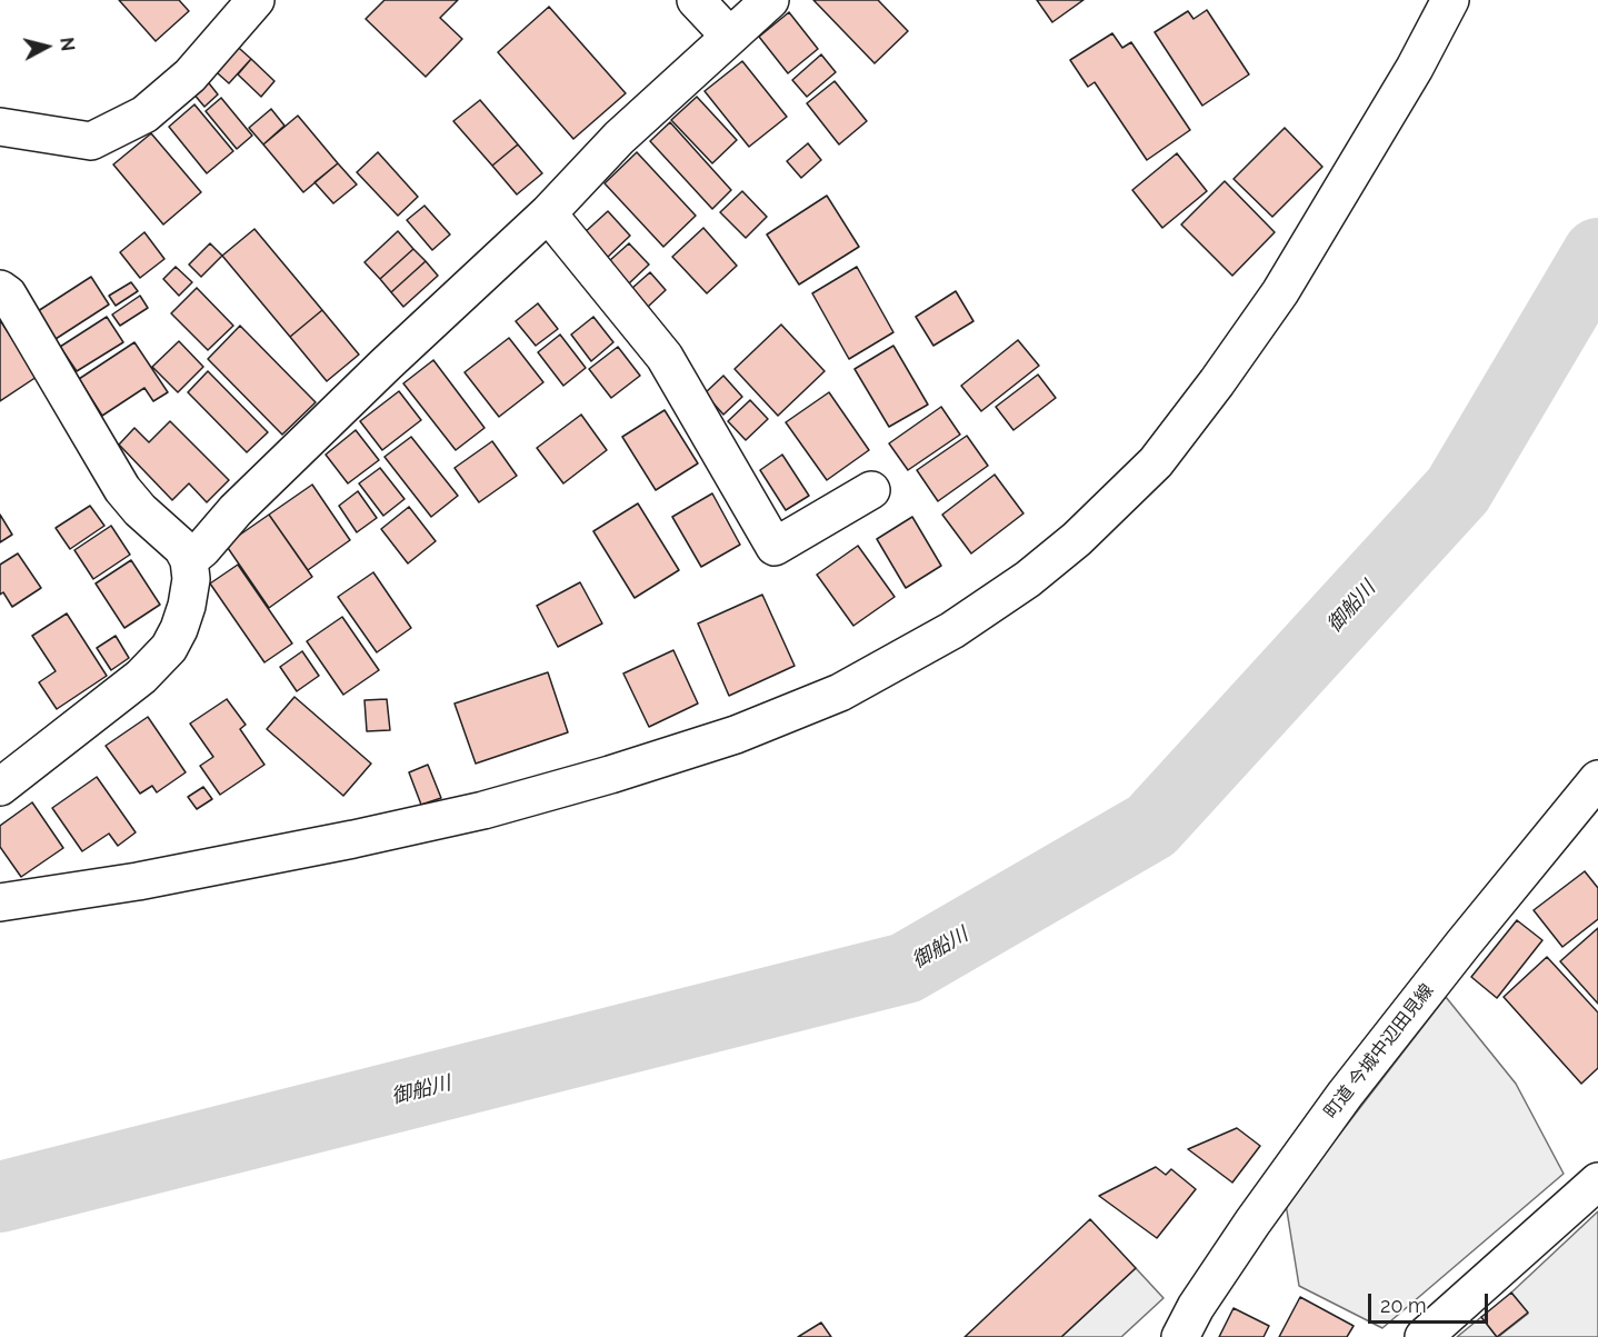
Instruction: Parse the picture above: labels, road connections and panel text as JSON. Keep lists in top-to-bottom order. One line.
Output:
{"streets":{"street":["町道 今城中辺田見線"]},"water":["御船川"],"scale_bar":"20 m","north":"right"}
